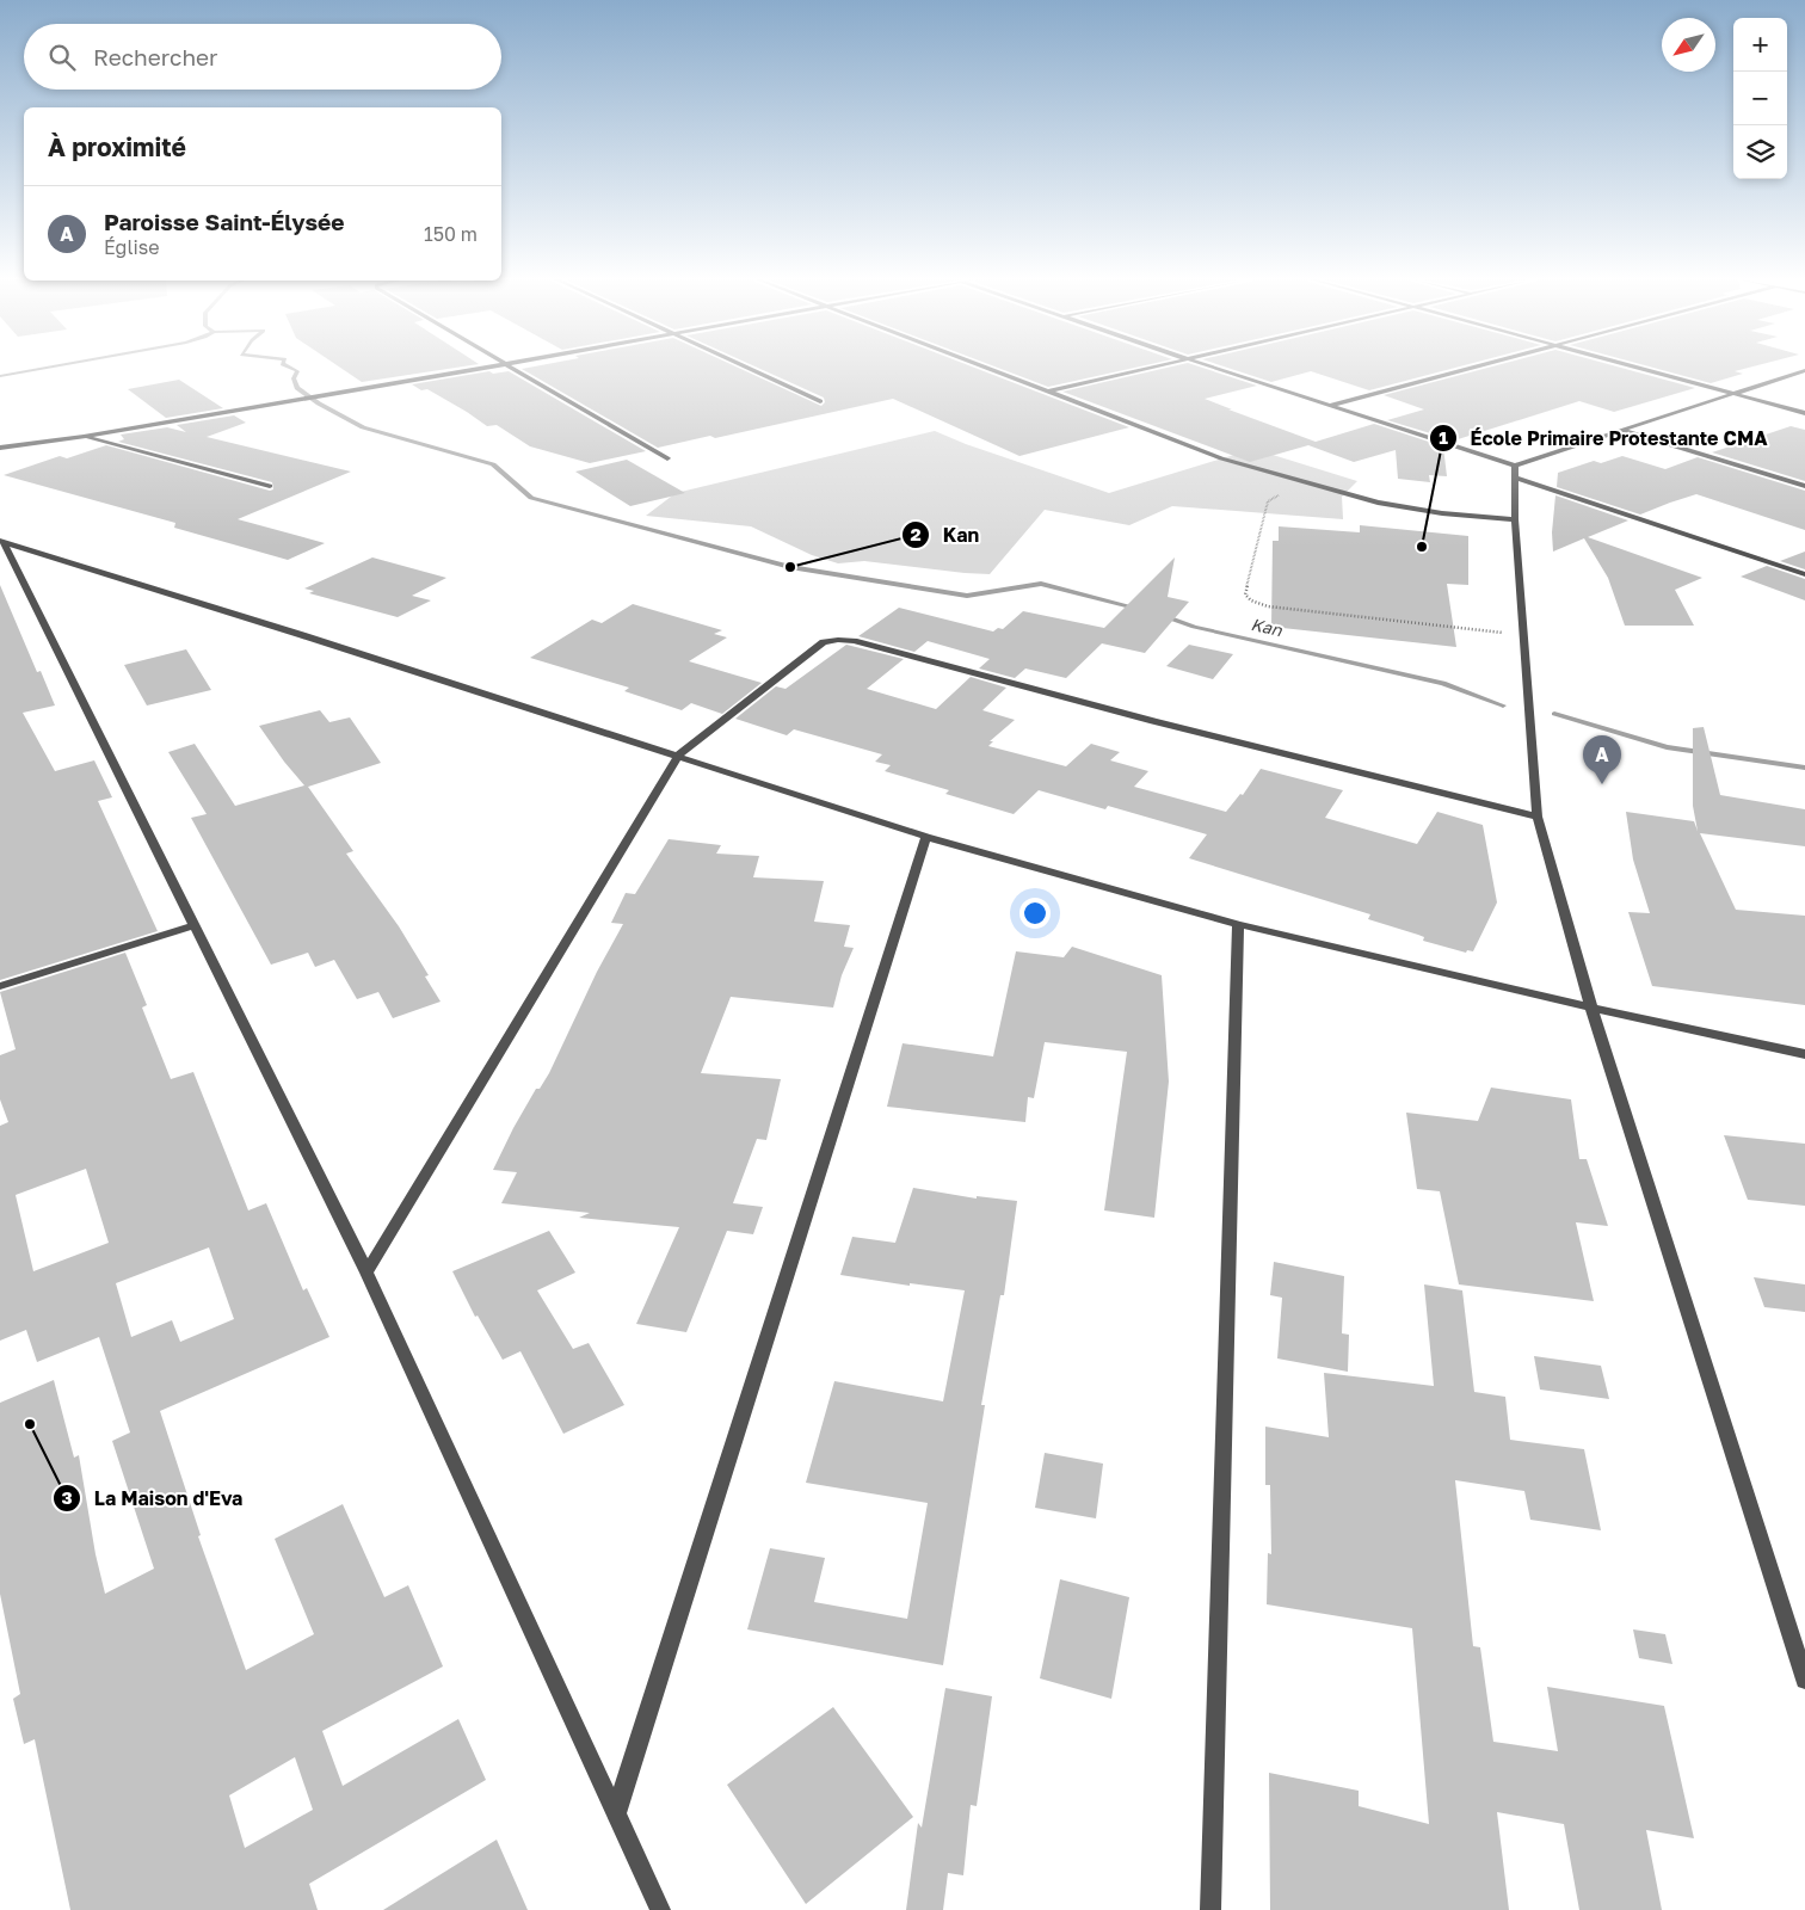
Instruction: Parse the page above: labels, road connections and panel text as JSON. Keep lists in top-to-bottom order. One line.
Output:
{"water":["Kan"],"places":["École Primaire Protestante CMA","Kan","La Maison d'Eva"],"north":"bottom left","page":{"map_buttons":["+","−"],"search":"Rechercher","heading":"À proximité","list":[{"mark":"A","name":"Paroisse Saint-Élysée","note":"Église","value":"150 m"}],"pins":"A"}}
